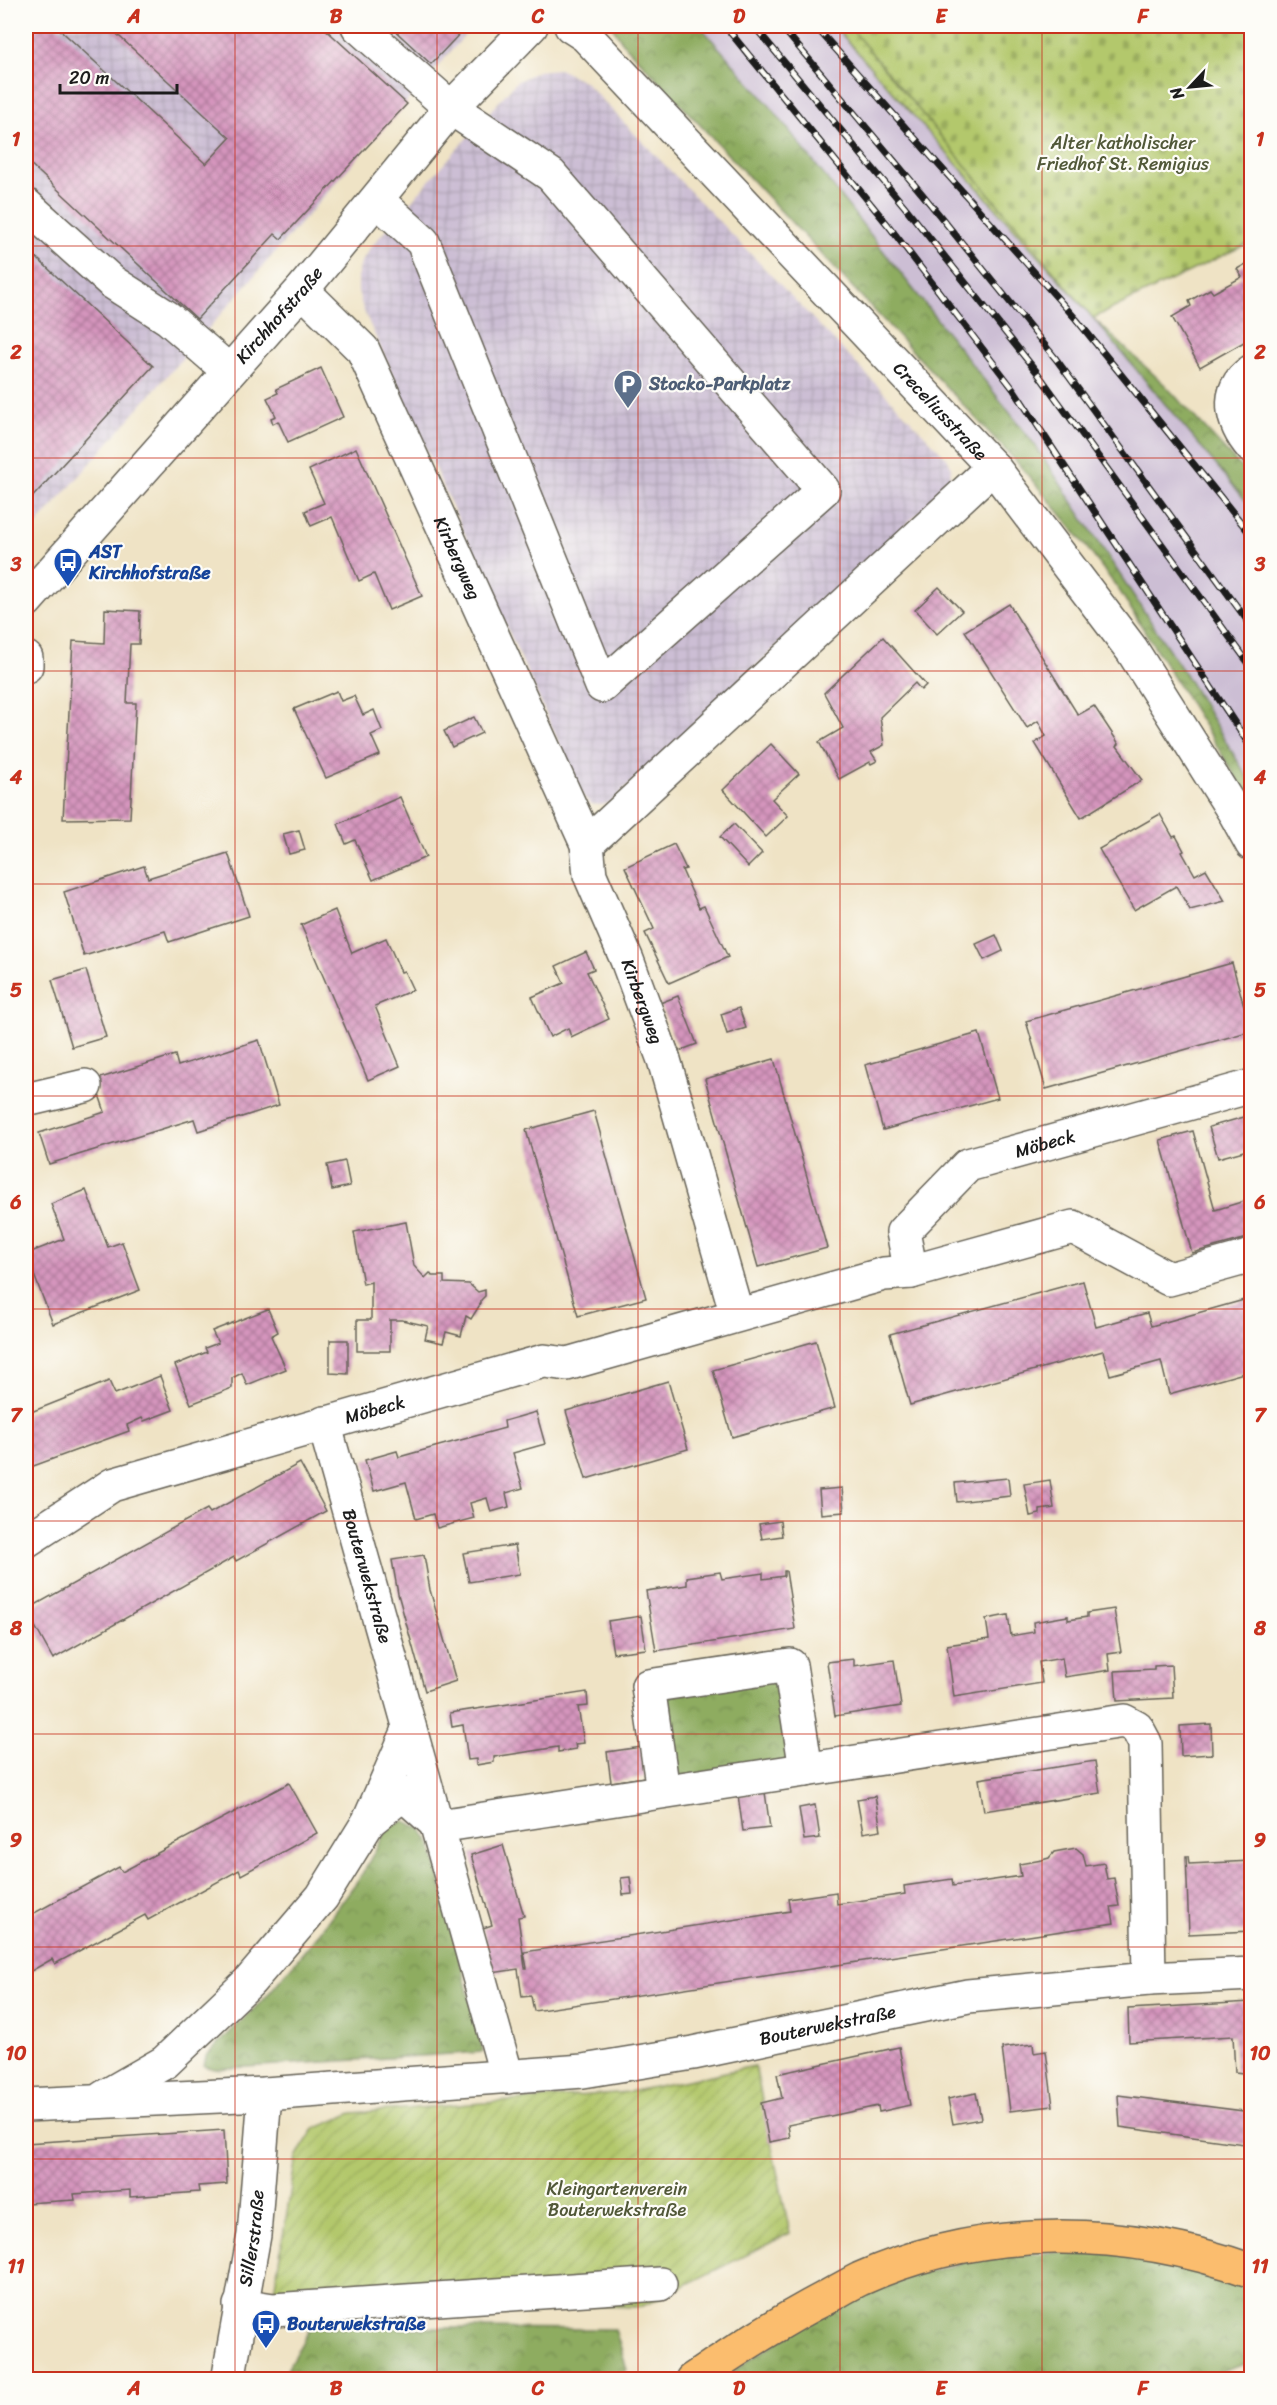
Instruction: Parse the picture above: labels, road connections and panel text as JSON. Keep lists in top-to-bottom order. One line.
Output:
{"streets":{"street":["Kirchhofstraße","Creceliusstraße","Kirbergweg","Möbeck","Bouterwekstraße","Sillerstraße"]},"crossings":[["Kirchhofstraße","Kirbergweg"],["Kirbergweg","Möbeck"],["Möbeck","Bouterwekstraße"],["Bouterwekstraße","Sillerstraße"]],"parks":["Alter katholischer Friedhof St. Remigius","Kleingartenverein Bouterwekstraße"],"places":{"parking":["Stocko-Parkplatz"],"bus stop":["AST Kirchhofstraße","Bouterwekstraße"]},"scale_bar":"20 m","north":"bottom left","grid":{"columns":["A","B","C","D","E","F"],"rows":["1","2","3","4","5","6","7","8","9","10","11"]}}
